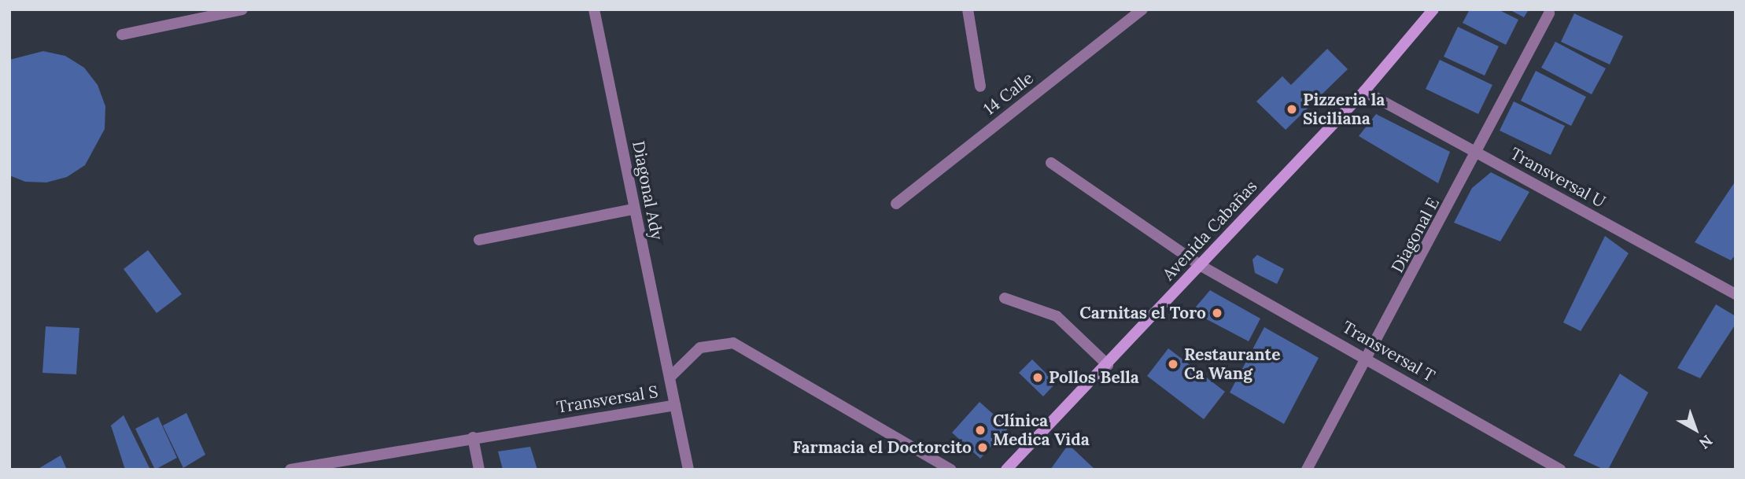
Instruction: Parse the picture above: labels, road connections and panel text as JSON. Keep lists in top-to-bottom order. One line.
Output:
{"streets":{"street":["14 Calle","Transversal U","Diagonal Ady","Avenida Cabañas","Diagonal E","Transversal T","Transversal S"]},"crossings":[["Transversal U","Avenida Cabañas"],["Transversal U","Diagonal E"],["Diagonal Ady","Transversal S"],["Avenida Cabañas","Transversal T"],["Diagonal E","Transversal T"]],"places":["Pizzeria la Siciliana","Carnitas el Toro","Restaurante Ca Wang","Pollos Bella","Clínica Medica Vida","Farmacia el Doctorcito"],"north":"bottom right"}
